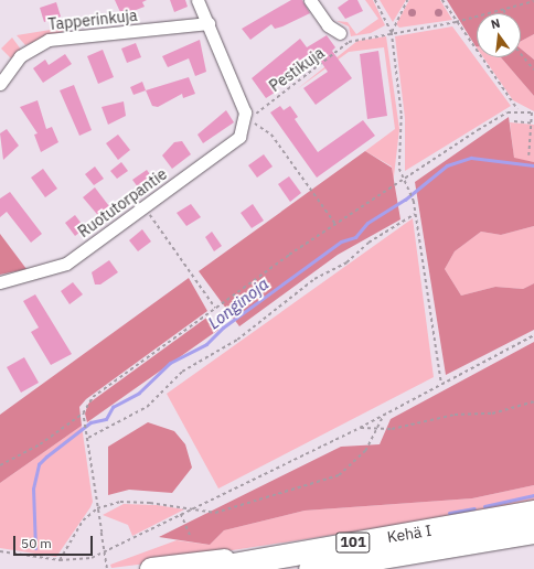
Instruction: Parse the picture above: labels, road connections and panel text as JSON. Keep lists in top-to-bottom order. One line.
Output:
{"streets":{"highway":["Kehä I","101"],"street":["Tapperinkuja","Ruotutorpantie"],"path":["Pestikuja"]},"crossings":[["Pestikuja","Ruotutorpantie"]],"water":["Longinoja"],"scale_bar":"50 m","north":"top"}
